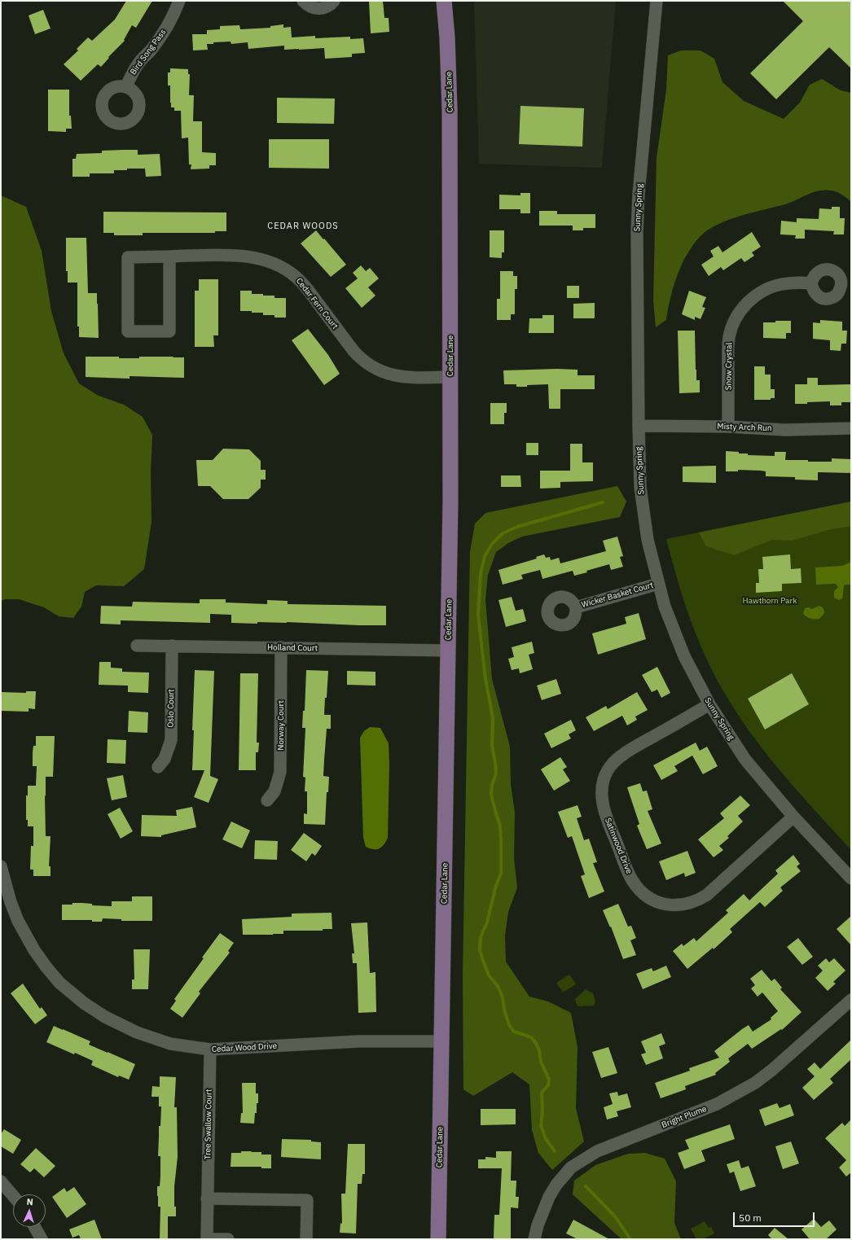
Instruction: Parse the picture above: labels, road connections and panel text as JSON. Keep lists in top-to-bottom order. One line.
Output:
{"streets":{"main road":["Cedar Lane"],"street":["Bird Song Pass","Sunny Spring","Cedar Fern Court","Snow Crystal","Misty Arch Run","Wicker Basket Court","Holland Court","Oslo Court","Norway Court","Satinwood Drive","Cedar Wood Drive","Bright Plume","Tree Swallow Court"]},"crossings":[["Cedar Lane","Cedar Fern Court"],["Cedar Lane","Holland Court"],["Cedar Lane","Cedar Wood Drive"],["Sunny Spring","Misty Arch Run"],["Sunny Spring","Wicker Basket Court"],["Sunny Spring","Satinwood Drive"],["Snow Crystal","Misty Arch Run"],["Holland Court","Oslo Court"],["Holland Court","Norway Court"],["Cedar Wood Drive","Tree Swallow Court"]],"districts":["CEDAR WOODS"],"parks":["Hawthorn Park"],"scale_bar":"50 m","north":"top"}
